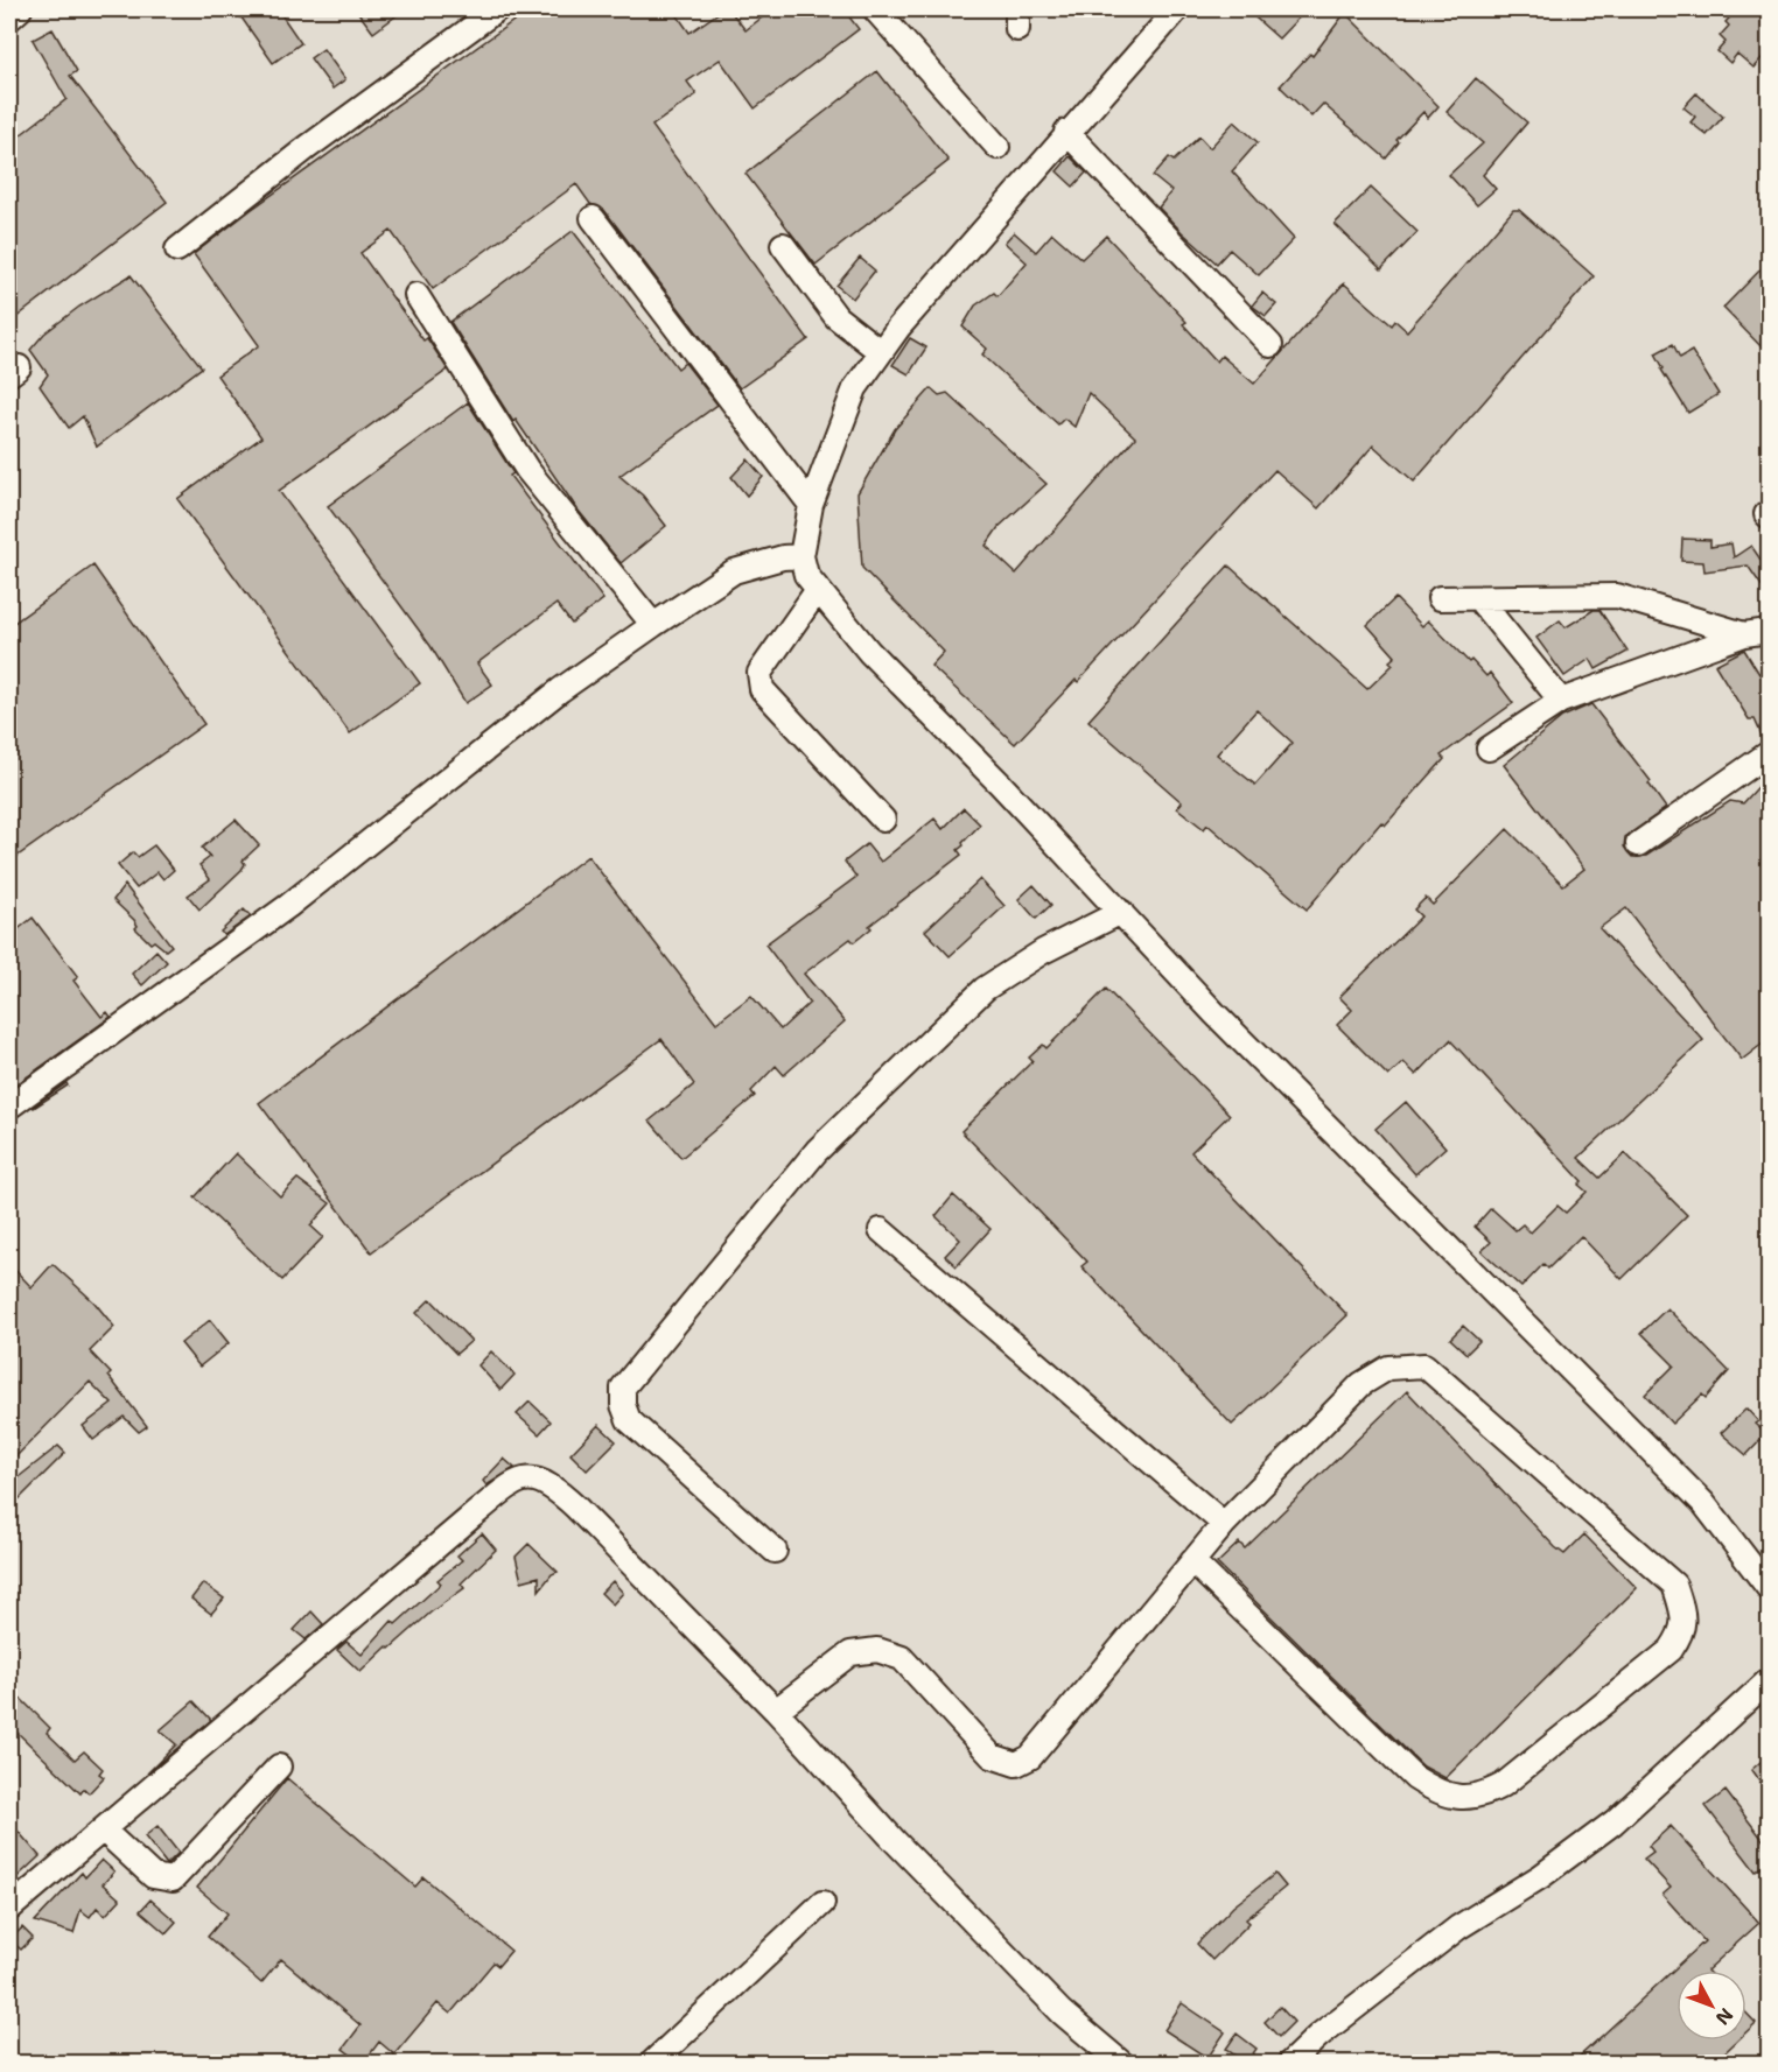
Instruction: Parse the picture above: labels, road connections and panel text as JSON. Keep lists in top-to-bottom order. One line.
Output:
{"north":"bottom right"}
